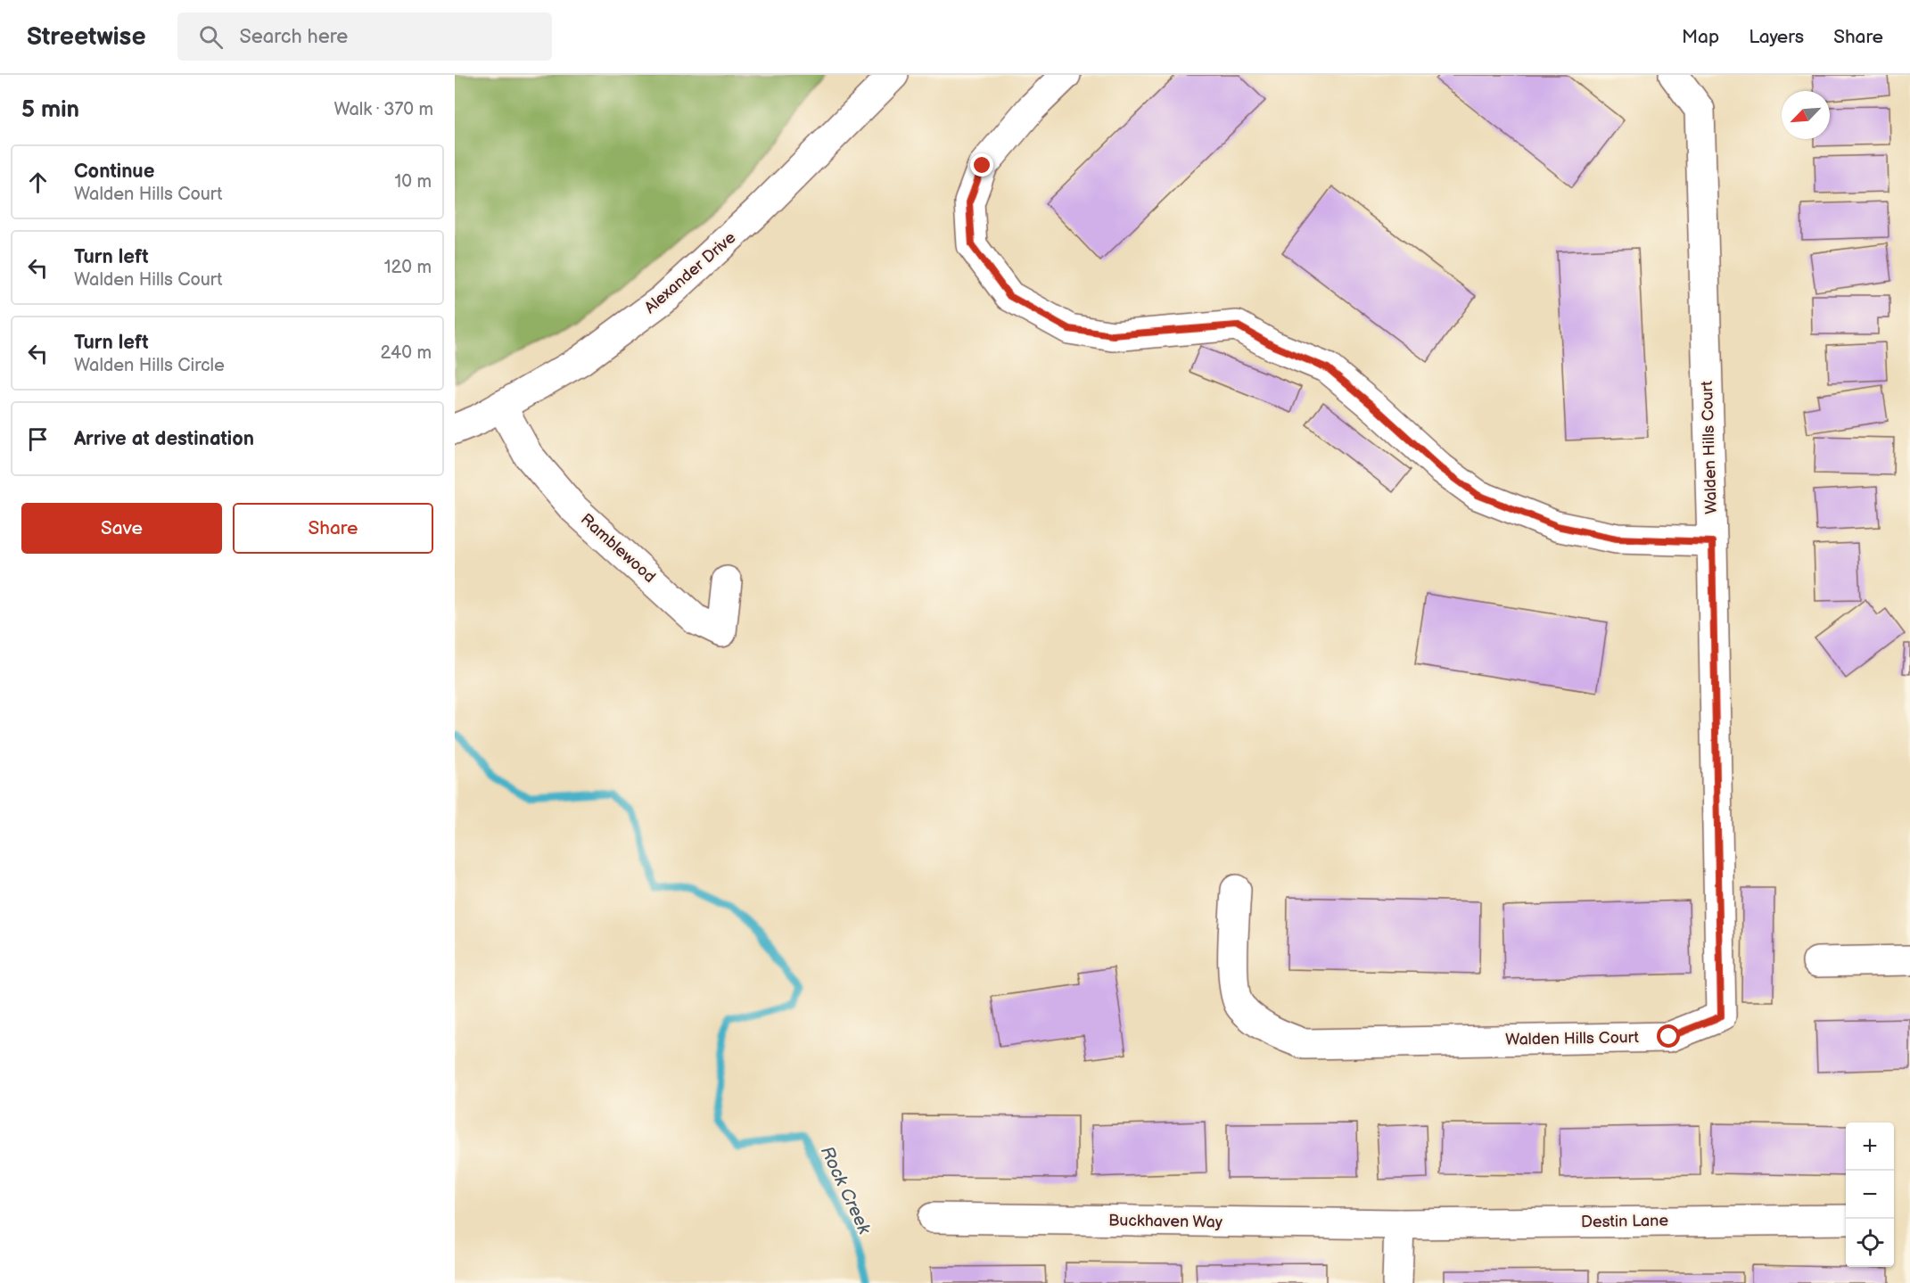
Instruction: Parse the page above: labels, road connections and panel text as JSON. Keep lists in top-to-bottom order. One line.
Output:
{"streets":{"street":["Alexander Drive","Walden Hills Court","Ramblewood","Buckhaven Way","Destin Lane"]},"crossings":[["Alexander Drive","Ramblewood"],["Buckhaven Way","Destin Lane"]],"water":["Rock Creek"],"north":"bottom left","page":{"header":"Streetwise","search":"Search here","nav":["Map","Layers","Share"],"heading":["5 min","Walk · 370 m"],"list":[["Continue","Walden Hills Court","10 m"],["Turn left","Walden Hills Court","120 m"],["Turn left","Walden Hills Circle","240 m"],"Arrive at destination"],"buttons":["Save","Share"],"map_buttons":["+","−"]}}
